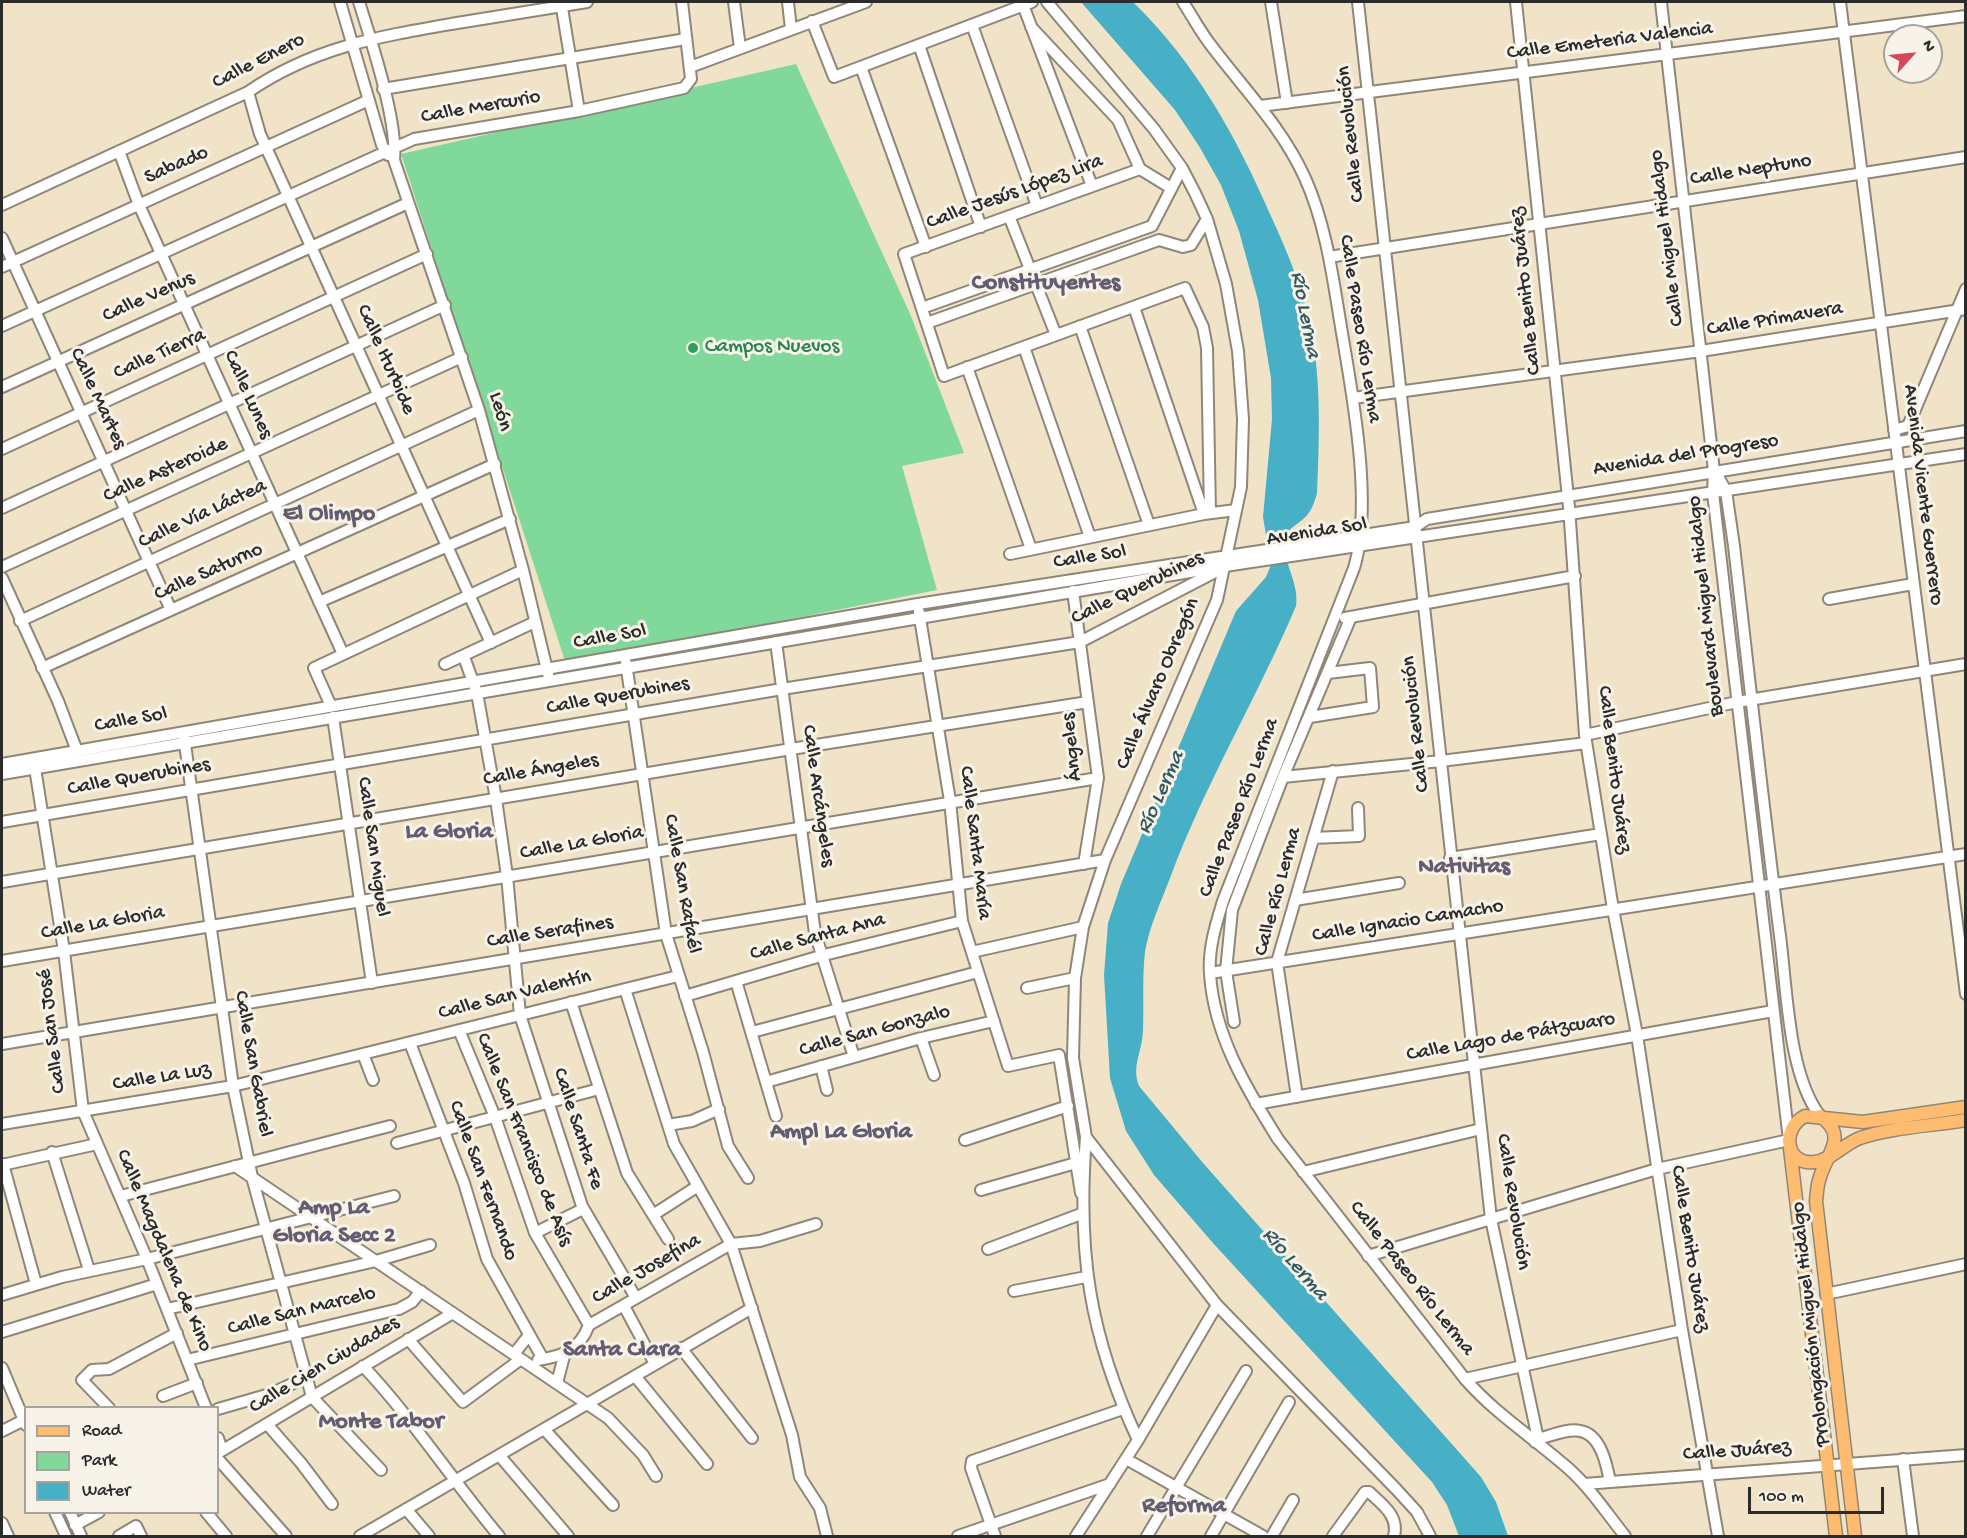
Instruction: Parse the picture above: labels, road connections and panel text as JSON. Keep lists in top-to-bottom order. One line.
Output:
{"streets":{"main road":["Prolongación Miguel Hidalgo"],"street":["Calle Emeteria Valencia","Calle Enero","Calle Mercurio","Calle Revolución","Sabado","Calle Neptuno","Calle Jesús López Lira","Calle Miguel Hidalgo","Calle Benito Juárez","Calle Venus","Calle Primavera","Calle Paseo Río Lerma","Calle Tierra","Calle Iturbide","Calle Lunes","Calle Martes","León","Avenida del Progreso","Calle Asteroide","Avenida Vicente Guerrero","Calle Vía Láctea","Avenida Sol","Calle Sol","Calle Saturno","Calle Querubines","Boulevard Miguel Hidalgo","Calle Álvaro Obregón","Ángeles","Calle Ángeles","Calle Arcángeles","Calle Santa María","Calle La Gloria","Calle San Miguel","Calle San Rafaél","Calle Río Lerma","Calle Ignacio Camacho","Calle Serafines","Calle Santa Ana","Calle San Valentín","Calle San José","Calle San Gonzalo","Calle Lago de Pátzcuaro","Calle San Gabriel","Calle La Luz","Calle Santa Fe","Calle San Francisco de Asís","Calle San Fernando","Calle Magdalena de Kino","Calle Josefina","Calle San Marcelo","Calle Cien Ciudades","Calle Juárez"]},"crossings":[["Calle Emeteria Valencia","Calle Revolución"],["Calle Emeteria Valencia","Calle Miguel Hidalgo"],["Calle Emeteria Valencia","Calle Benito Juárez"],["Calle Emeteria Valencia","Calle Paseo Río Lerma"],["Calle Emeteria Valencia","Avenida Vicente Guerrero"],["Calle Enero","Calle Iturbide"],["Calle Enero","Calle Lunes"],["Calle Mercurio","Calle Iturbide"],["Calle Mercurio","Calle Lunes"],["Calle Mercurio","Calle Martes"],["Calle Mercurio","León"],["Calle Revolución","Calle Neptuno"],["Calle Revolución","Calle Primavera"],["Calle Revolución","Calle Paseo Río Lerma"],["Calle Revolución","Avenida del Progreso"],["Calle Revolución","Avenida Sol"],["Calle Revolución","Calle Ignacio Camacho"],["Calle Revolución","Calle Lago de Pátzcuaro"],["Sabado","Calle Iturbide"],["Sabado","Calle Lunes"],["Sabado","Calle Martes"],["Calle Neptuno","Calle Miguel Hidalgo"],["Calle Neptuno","Calle Benito Juárez"],["Calle Neptuno","Calle Paseo Río Lerma"],["Calle Neptuno","Avenida Vicente Guerrero"],["Calle Miguel Hidalgo","Calle Primavera"],["Calle Miguel Hidalgo","Avenida del Progreso"],["Calle Miguel Hidalgo","Boulevard Miguel Hidalgo"],["Calle Benito Juárez","Calle Primavera"],["Calle Benito Juárez","Avenida del Progreso"],["Calle Benito Juárez","Calle Ignacio Camacho"],["Calle Benito Juárez","Calle Lago de Pátzcuaro"],["Calle Benito Juárez","Calle Juárez"],["Calle Venus","Calle Iturbide"],["Calle Venus","Calle Lunes"],["Calle Venus","Calle Martes"],["Calle Venus","León"],["Calle Primavera","Calle Paseo Río Lerma"],["Calle Primavera","Avenida Vicente Guerrero"],["Calle Paseo Río Lerma","Avenida Sol"],["Calle Paseo Río Lerma","Calle Ignacio Camacho"],["Calle Paseo Río Lerma","Calle Lago de Pátzcuaro"],["Calle Paseo Río Lerma","Calle Juárez"],["Calle Tierra","Calle Iturbide"],["Calle Tierra","Calle Lunes"],["Calle Tierra","Calle Martes"],["Calle Tierra","León"],["Calle Iturbide","Calle Asteroide"],["Calle Iturbide","Calle Vía Láctea"],["Calle Iturbide","Calle Saturno"],["Calle Lunes","Calle Asteroide"],["Calle Lunes","Calle Vía Láctea"],["Calle Lunes","Calle Saturno"],["Calle Lunes","Calle San Miguel"],["Calle Martes","Calle Asteroide"],["Calle Martes","Calle Vía Láctea"],["Calle Martes","Calle Saturno"],["León","Calle Asteroide"],["León","Calle Vía Láctea"],["León","Calle Sol"],["León","Calle Saturno"],["Avenida del Progreso","Avenida Vicente Guerrero"],["Avenida del Progreso","Avenida Sol"],["Avenida del Progreso","Boulevard Miguel Hidalgo"],["Avenida Vicente Guerrero","Calle Ignacio Camacho"],["Avenida Sol","Calle Sol"],["Avenida Sol","Calle Querubines"],["Avenida Sol","Calle Álvaro Obregón"],["Calle Sol","Calle Querubines"],["Calle Sol","Calle Álvaro Obregón"],["Calle Sol","Ángeles"],["Calle Sol","Calle Arcángeles"],["Calle Sol","Calle Santa María"],["Calle Sol","Calle San Miguel"],["Calle Sol","Calle San Rafaél"],["Calle Sol","Calle San José"],["Calle Sol","Calle San Gabriel"],["Calle Sol","Calle Santa Fe"],["Calle Querubines","Calle Álvaro Obregón"],["Calle Querubines","Ángeles"],["Calle Querubines","Calle Arcángeles"],["Calle Querubines","Calle Santa María"],["Calle Querubines","Calle San Miguel"],["Calle Querubines","Calle San Rafaél"],["Calle Querubines","Calle San José"],["Calle Querubines","Calle San Gabriel"],["Calle Querubines","Calle Santa Fe"],["Boulevard Miguel Hidalgo","Calle Ignacio Camacho"],["Boulevard Miguel Hidalgo","Calle Lago de Pátzcuaro"],["Boulevard Miguel Hidalgo","Prolongación Miguel Hidalgo"],["Calle Álvaro Obregón","Calle Serafines"],["Ángeles","Calle Ángeles"],["Ángeles","Calle La Gloria"],["Ángeles","Calle Serafines"],["Calle Ángeles","Calle Arcángeles"],["Calle Ángeles","Calle Santa María"],["Calle Ángeles","Calle San Miguel"],["Calle Ángeles","Calle San Rafaél"],["Calle Ángeles","Calle San José"],["Calle Ángeles","Calle San Gabriel"],["Calle Ángeles","Calle Santa Fe"],["Calle Arcángeles","Calle La Gloria"],["Calle Arcángeles","Calle Serafines"],["Calle Arcángeles","Calle Santa Ana"],["Calle Arcángeles","Calle San Gonzalo"],["Calle Santa María","Calle La Gloria"],["Calle Santa María","Calle Serafines"],["Calle Santa María","Calle Santa Ana"],["Calle Santa María","Calle San Gonzalo"],["Calle La Gloria","Calle San Miguel"],["Calle La Gloria","Calle San Rafaél"],["Calle La Gloria","Calle San José"],["Calle La Gloria","Calle San Gabriel"],["Calle La Gloria","Calle Santa Fe"],["Calle San Miguel","Calle Serafines"],["Calle San Rafaél","Calle Serafines"],["Calle San Rafaél","Calle Santa Ana"],["Calle San Rafaél","Calle San Valentín"],["Calle Río Lerma","Calle Ignacio Camacho"],["Calle Río Lerma","Calle Lago de Pátzcuaro"],["Calle Serafines","Calle San José"],["Calle Serafines","Calle San Gabriel"],["Calle Serafines","Calle Santa Fe"],["Calle San Valentín","Calle La Luz"],["Calle San Valentín","Calle Santa Fe"],["Calle San Valentín","Calle San Francisco de Asís"],["Calle San Valentín","Calle San Fernando"],["Calle San José","Calle La Luz"],["Calle San José","Calle Magdalena de Kino"],["Calle San Gabriel","Calle La Luz"],["Calle San Gabriel","Calle San Marcelo"],["Calle San Gabriel","Calle Cien Ciudades"],["Calle La Luz","Calle Magdalena de Kino"],["Calle Santa Fe","Calle Josefina"],["Calle San Francisco de Asís","Calle Josefina"],["Calle Magdalena de Kino","Calle San Marcelo"],["Prolongación Miguel Hidalgo","Calle Juárez"]],"districts":["Constituyentes","El Olimpo","La Gloria","Nativitas","Ampl La Gloria","Amp La Gloria Secc 2","Santa Clara","Monte Tabor","Reforma"],"water":["Río Lerma"],"places":["Campos Nuevos"],"legend":["Road","Park","Water"],"scale_bar":"100 m","north":"top right"}
